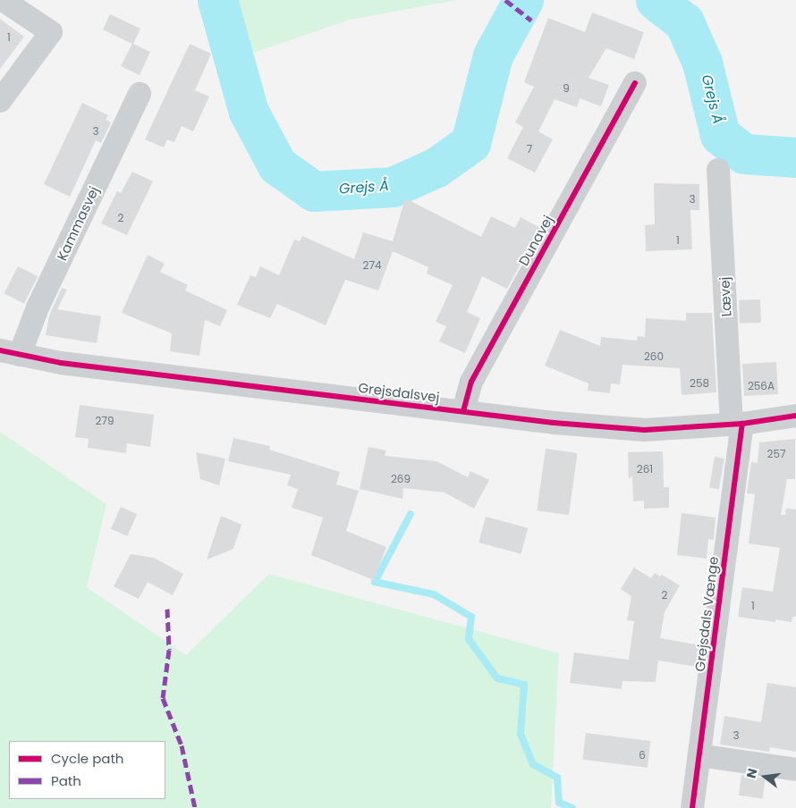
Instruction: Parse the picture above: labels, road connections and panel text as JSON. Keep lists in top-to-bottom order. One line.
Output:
{"streets":{"street":["Kammasvej","Dunavej","Lævej","Grejsdalsvej","Grejsdals Vænge"]},"crossings":[["Kammasvej","Grejsdalsvej"],["Dunavej","Grejsdalsvej"],["Lævej","Grejsdalsvej"],["Lævej","Grejsdals Vænge"],["Grejsdalsvej","Grejsdals Vænge"]],"water":["Grejs Å"],"house_numbers":["1","9","3","7","3","2","1","274","260","258","256A","279","257","261","269","2","1","3","6"],"legend":["Cycle path","Path"],"north":"left"}
